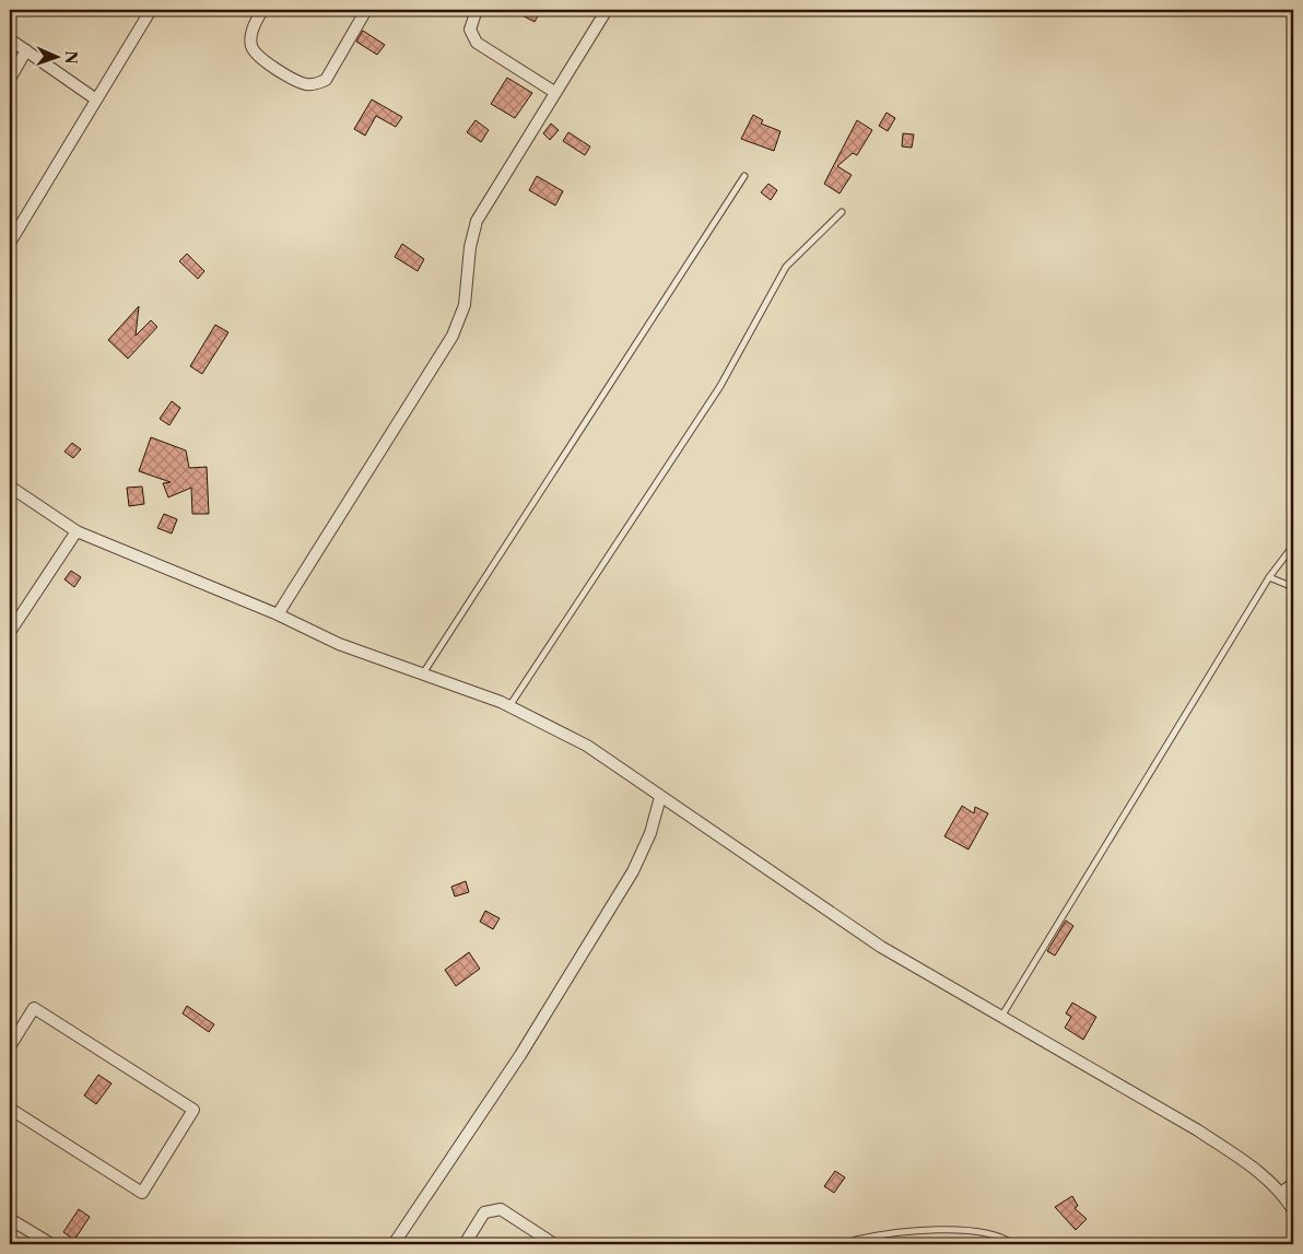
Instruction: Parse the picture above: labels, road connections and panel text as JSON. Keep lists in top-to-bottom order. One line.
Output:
{"north":"right"}
